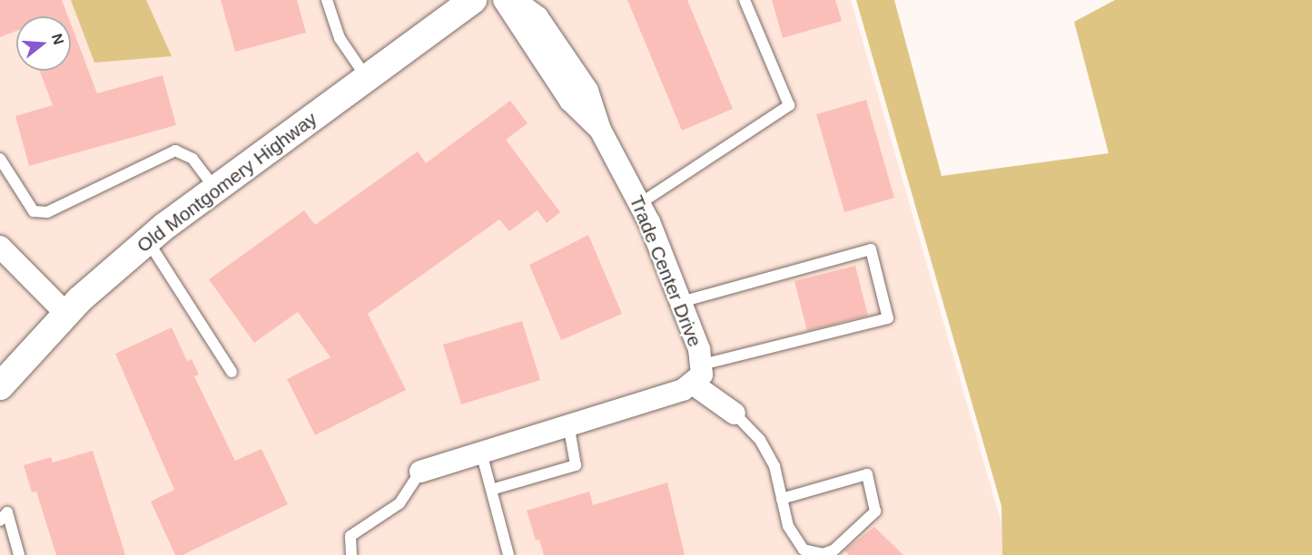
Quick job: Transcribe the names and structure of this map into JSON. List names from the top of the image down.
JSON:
{
  "streets": {
    "street": ["Old Montgomery Highway", "Trade Center Drive"]
  },
  "north": "right"
}
